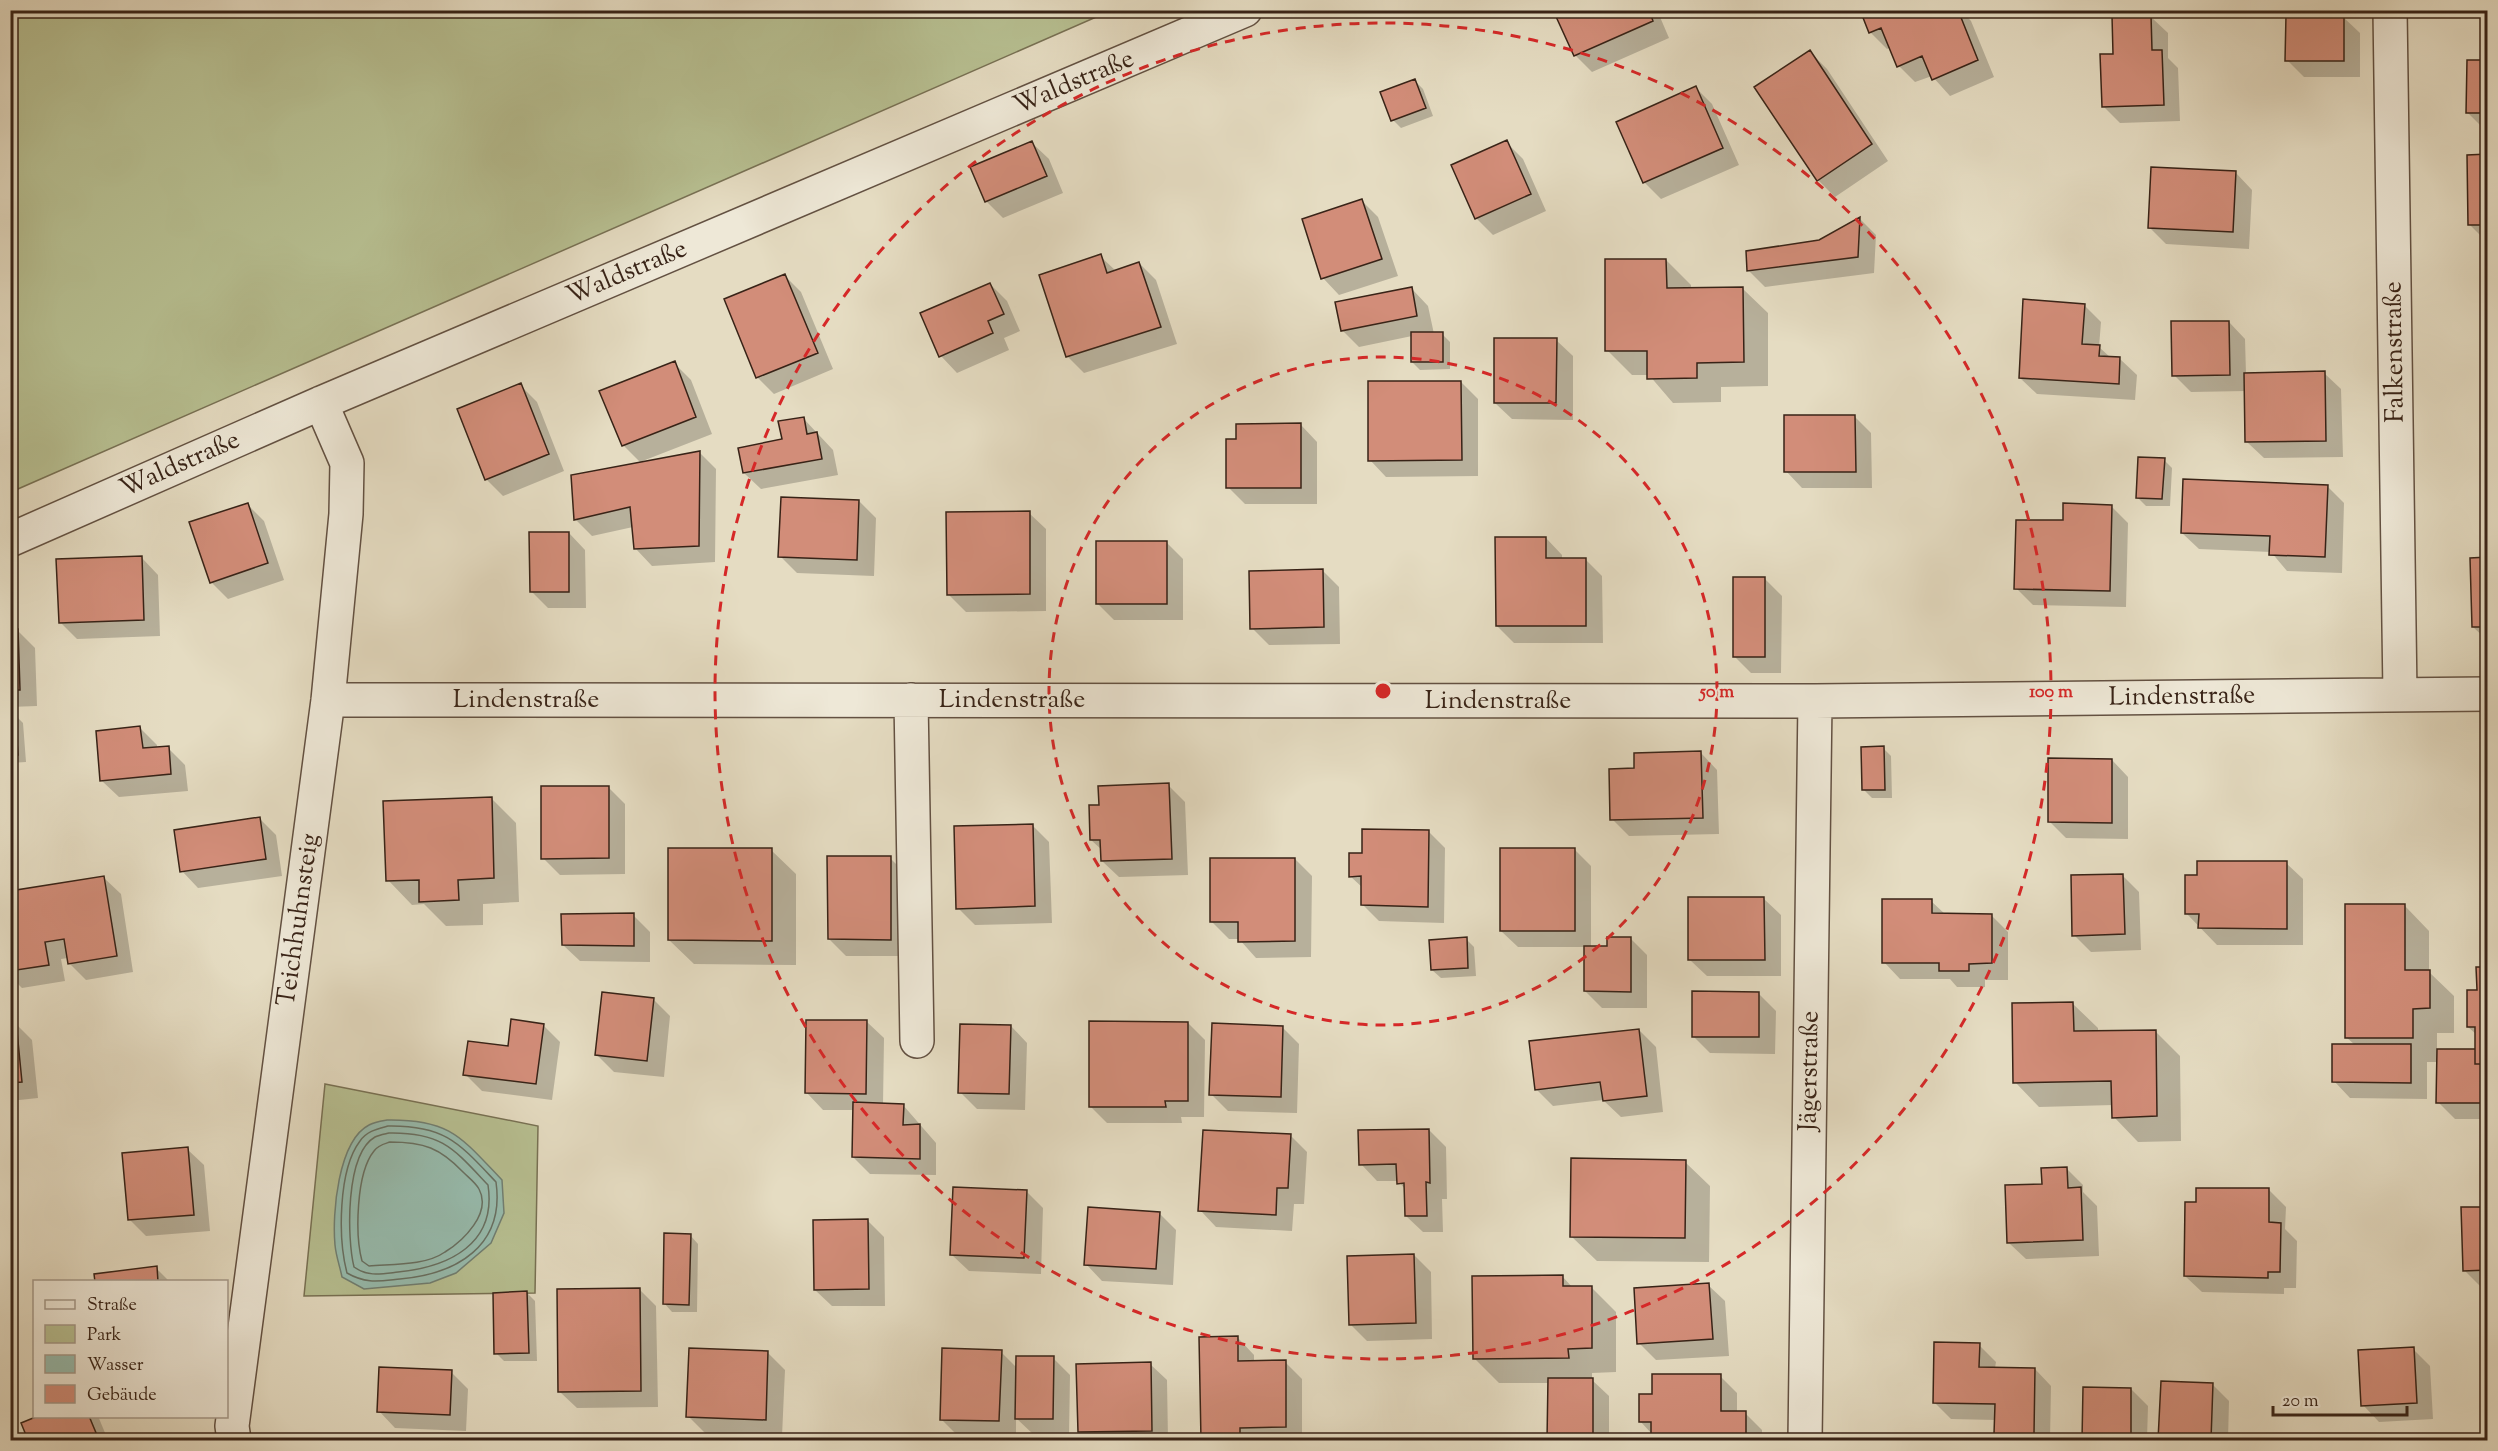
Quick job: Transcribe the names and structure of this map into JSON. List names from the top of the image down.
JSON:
{
  "streets": {
    "street": [
      "Waldstraße",
      "Falkenstraße",
      "Lindenstraße",
      "Teichhuhnsteig",
      "Jägerstraße"
    ]
  },
  "crossings": [
    ["Waldstraße", "Teichhuhnsteig"],
    ["Falkenstraße", "Lindenstraße"],
    ["Lindenstraße", "Teichhuhnsteig"],
    ["Lindenstraße", "Jägerstraße"]
  ],
  "legend": [
    "Straße",
    "Park",
    "Wasser",
    "Gebäude"
  ],
  "scale_bar": "20 m",
  "rings": ["50 m", "100 m"]
}
